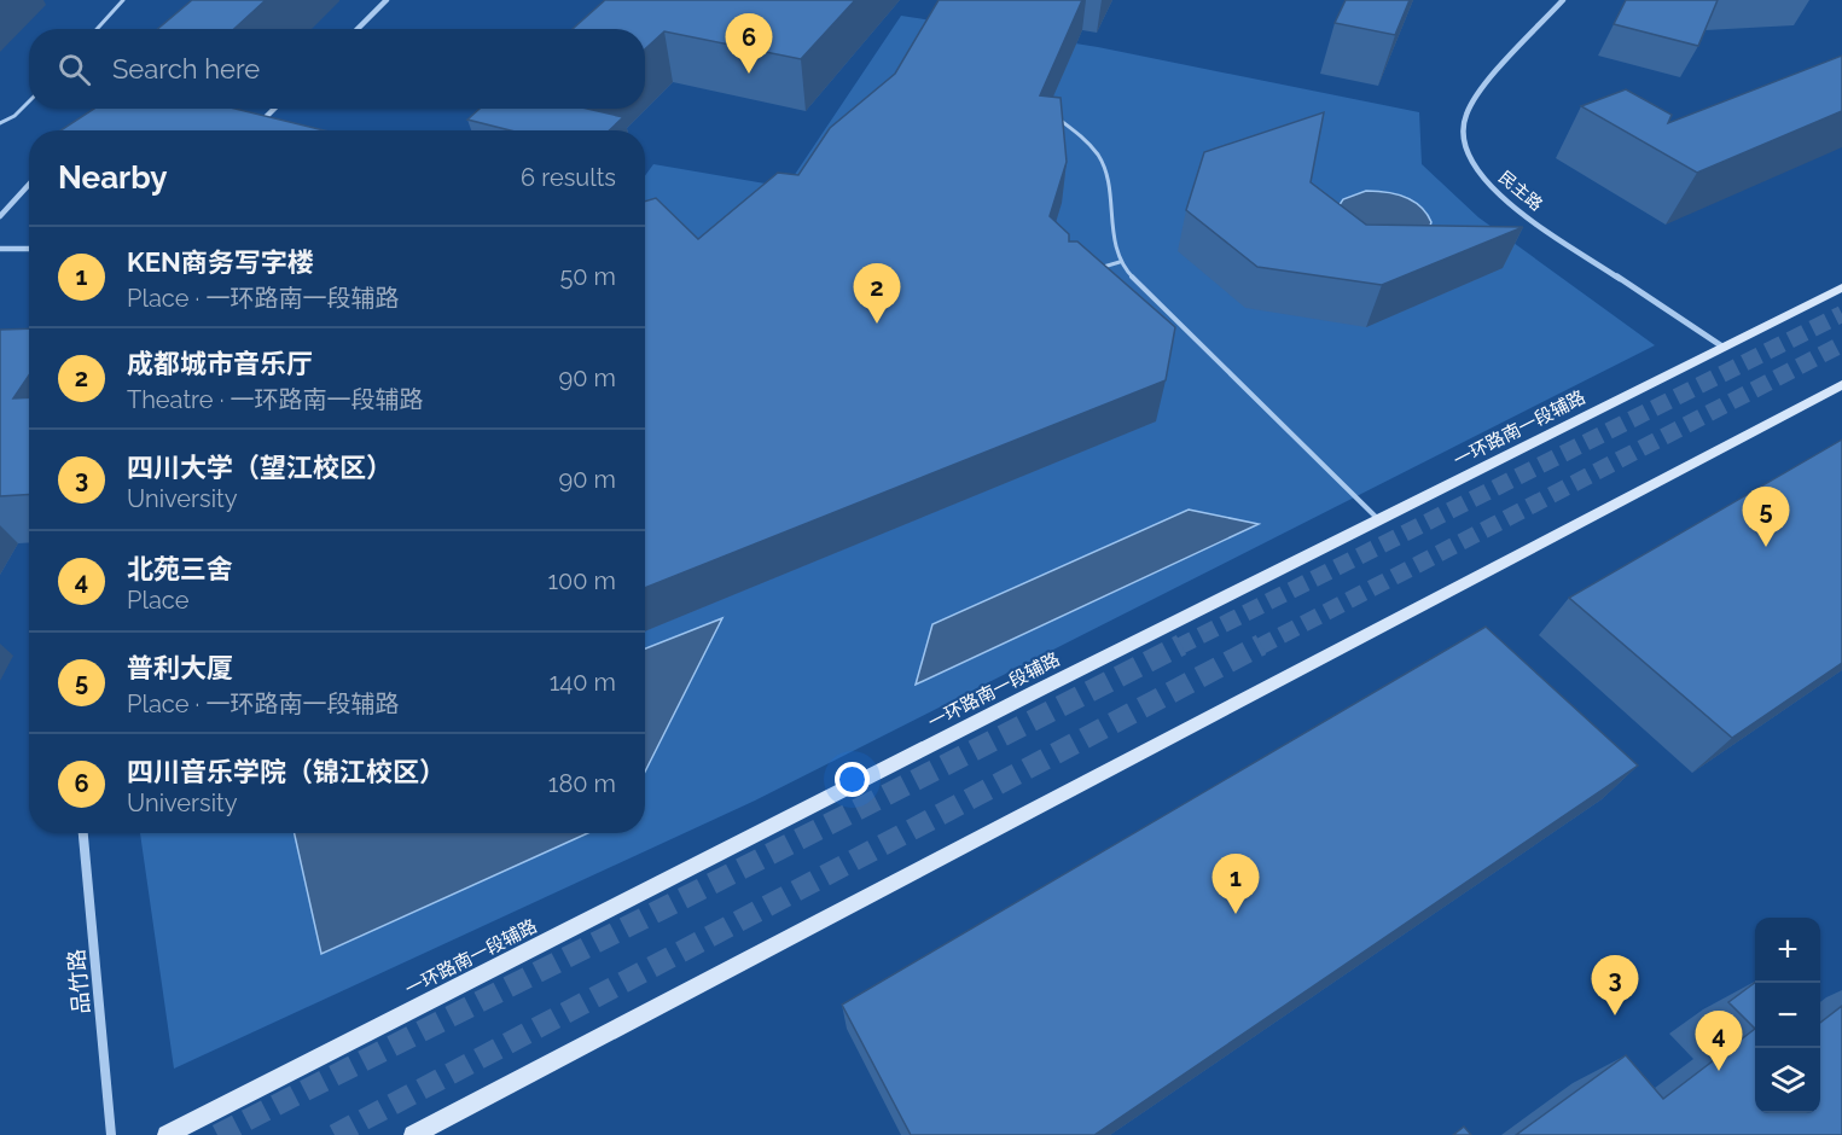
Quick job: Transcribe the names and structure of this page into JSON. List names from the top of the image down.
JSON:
{
  "streets": {
    "main road": ["一环路南一段辅路"],
    "street": ["民主路", "品竹路"]
  },
  "crossings": [
    ["民主路", "一环路南一段辅路"]
  ],
  "page": {
    "pins": [
      "6",
      "2",
      "5",
      "1",
      "3",
      "4"
    ],
    "search": "Search here",
    "heading": ["Nearby", "6 results"],
    "list": [
      {
        "mark": "1",
        "name": "KEN商务写字楼",
        "note": "Place · 一环路南一段辅路",
        "value": "50 m"
      },
      {
        "mark": "2",
        "name": "成都城市音乐厅",
        "note": "Theatre · 一环路南一段辅路",
        "value": "90 m"
      },
      {
        "mark": "3",
        "name": "四川大学（望江校区）",
        "note": "University",
        "value": "90 m"
      },
      {
        "mark": "4",
        "name": "北苑三舍",
        "note": "Place",
        "value": "100 m"
      },
      {
        "mark": "5",
        "name": "普利大厦",
        "note": "Place · 一环路南一段辅路",
        "value": "140 m"
      },
      {
        "mark": "6",
        "name": "四川音乐学院（锦江校区）",
        "note": "University",
        "value": "180 m"
      }
    ],
    "map_buttons": ["+", "−"]
  }
}
